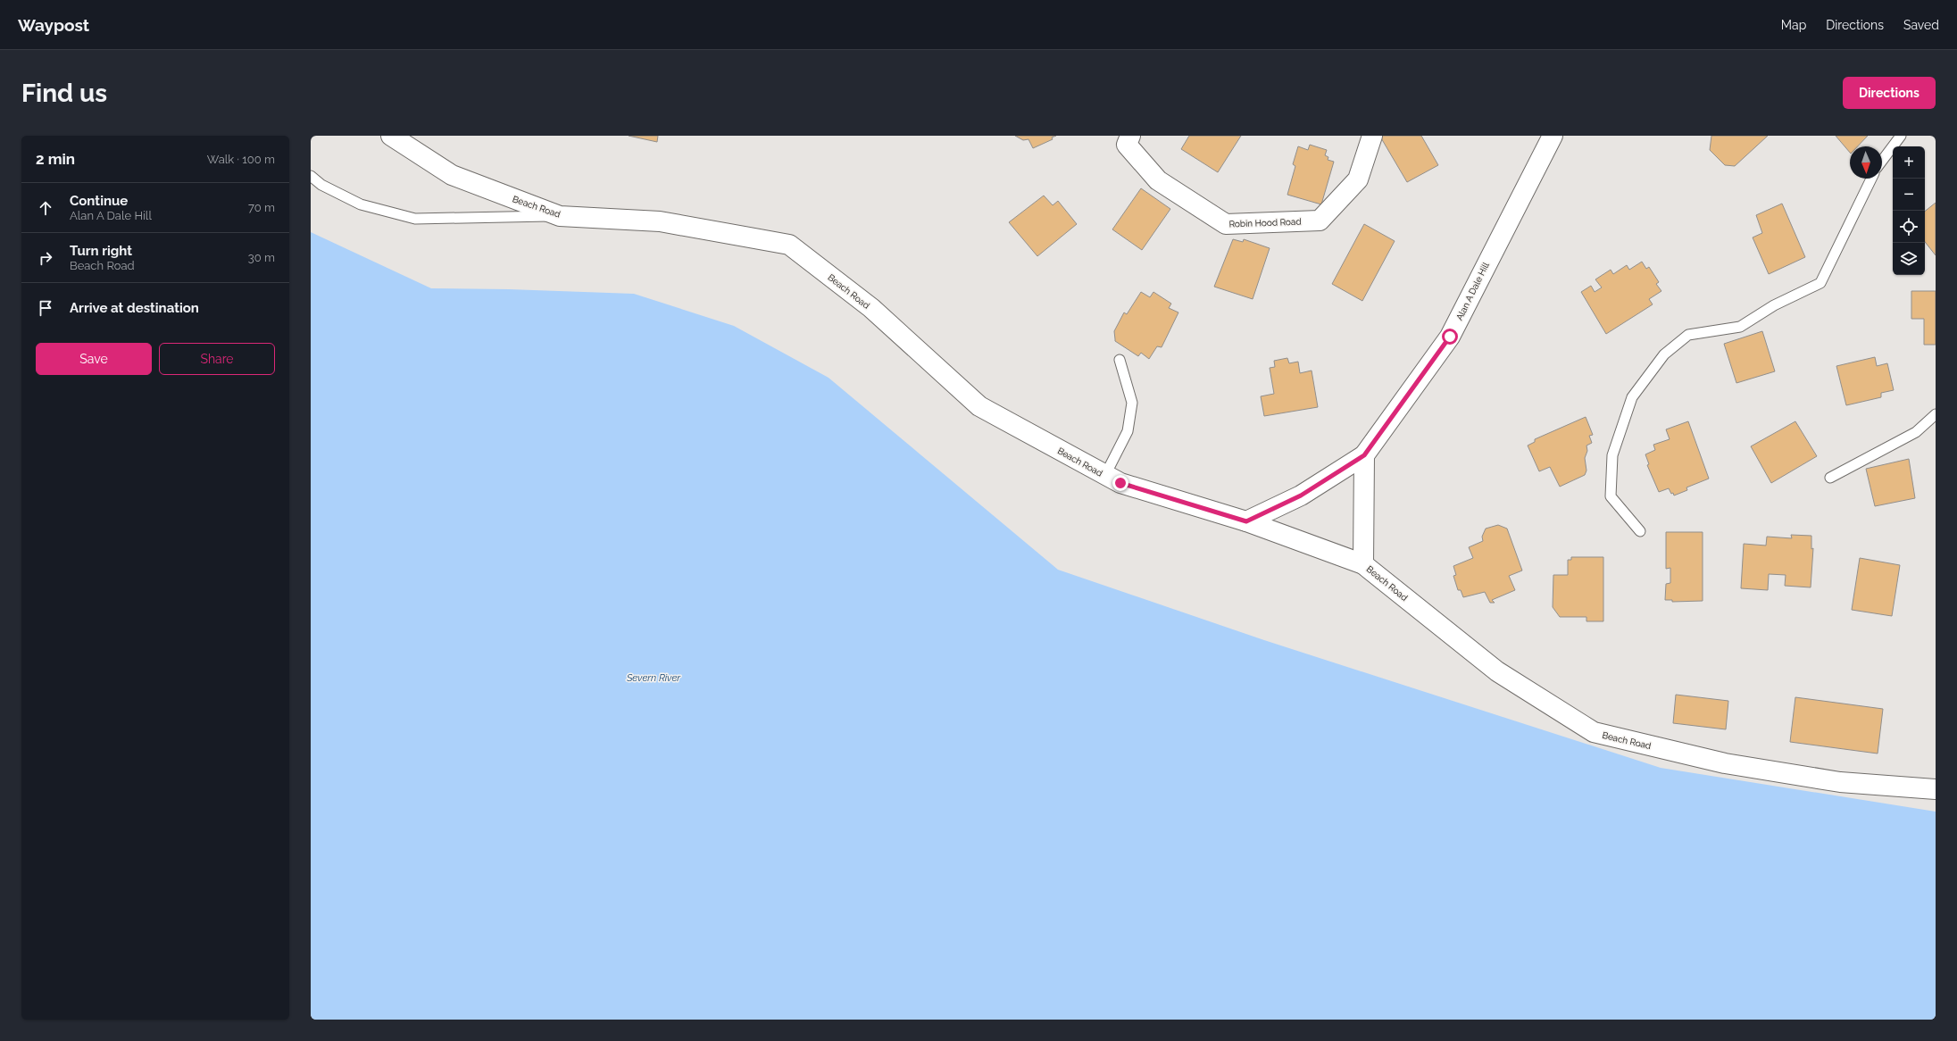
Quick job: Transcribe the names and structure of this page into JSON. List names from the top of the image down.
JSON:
{
  "streets": {
    "street": ["Beach Road", "Robin Hood Road", "Alan A Dale Hill"]
  },
  "crossings": [
    ["Beach Road", "Alan A Dale Hill"]
  ],
  "water": ["Severn River"],
  "north": "bottom",
  "page": {
    "header": "Waypost",
    "nav": ["Map", "Directions", "Saved"],
    "buttons": [
      "Directions",
      ["Save", "Share"]
    ],
    "title": "Find us",
    "heading": ["2 min", "Walk · 100 m"],
    "map_buttons": ["+", "−"],
    "list": [
      ["Continue", "Alan A Dale Hill", "70 m"],
      ["Turn right", "Beach Road", "30 m"],
      "Arrive at destination"
    ]
  }
}
